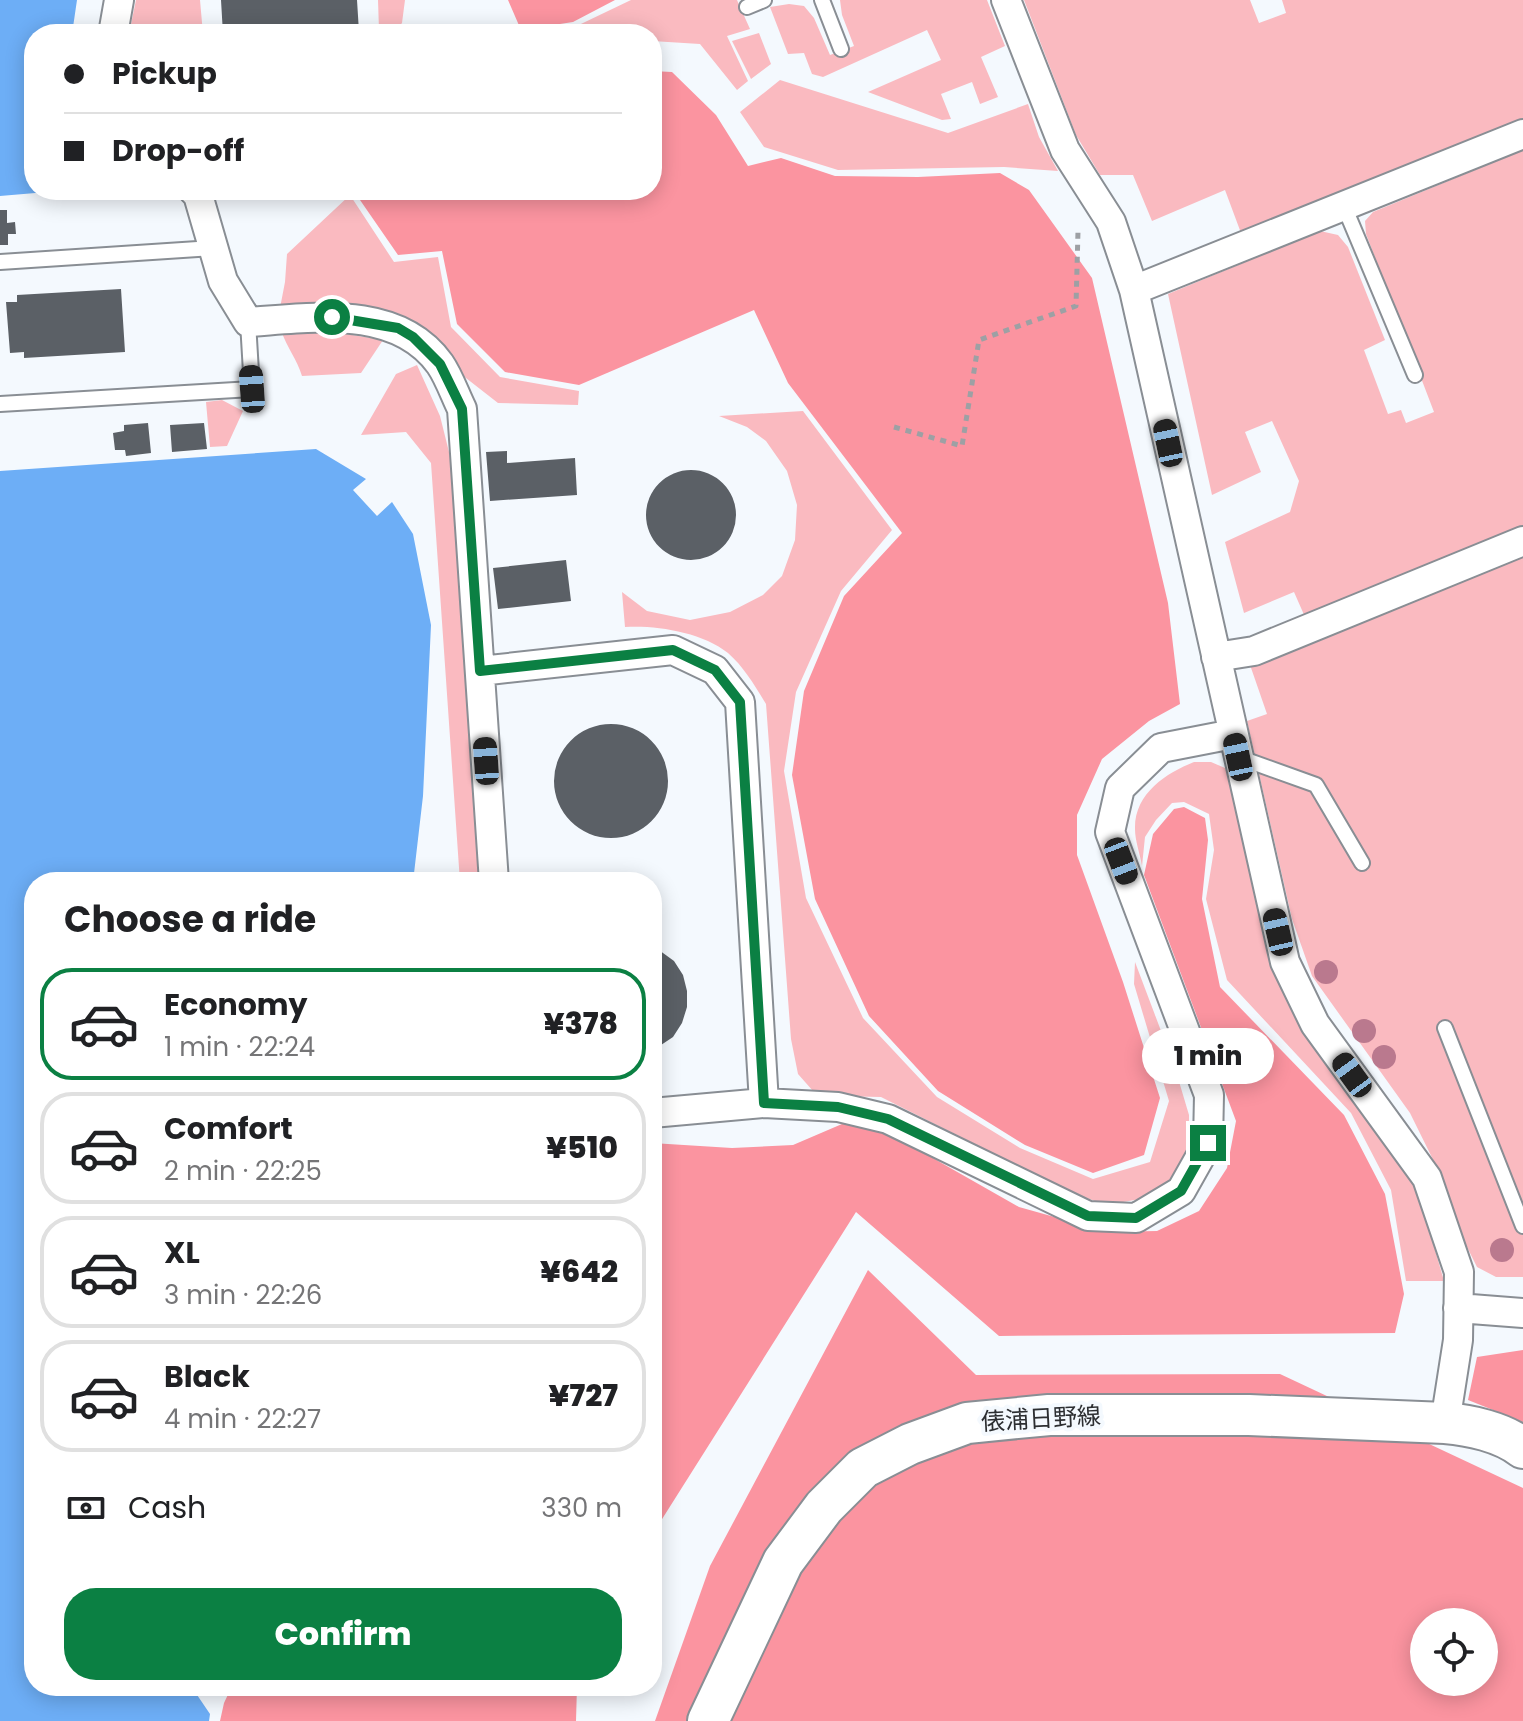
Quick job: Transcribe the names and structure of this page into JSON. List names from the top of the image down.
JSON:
{
  "streets": {
    "main road": ["俵浦日野線"]
  },
  "page": {
    "banner": ["Pickup", "Drop-off"],
    "heading": "Choose a ride",
    "list": [
      {
        "name": "Economy",
        "note": "1 min · 22:24",
        "value": "¥378"
      },
      {
        "name": "Comfort",
        "note": "2 min · 22:25",
        "value": "¥510"
      },
      {
        "name": "XL",
        "note": "3 min · 22:26",
        "value": "¥642"
      },
      {
        "name": "Black",
        "note": "4 min · 22:27",
        "value": "¥727"
      }
    ],
    "bubble": "1 min",
    "pay": ["Cash", "330 m"],
    "buttons": "Confirm"
  }
}
